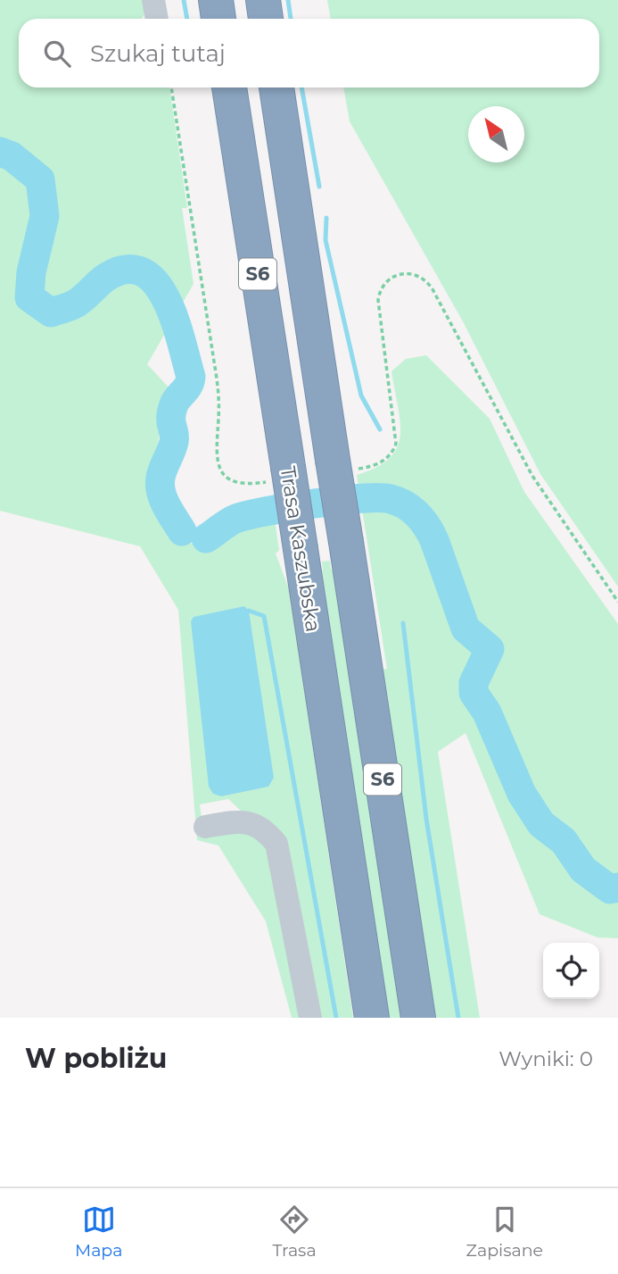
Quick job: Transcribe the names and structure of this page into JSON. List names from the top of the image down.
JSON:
{
  "streets": {
    "highway": ["S6", "Trasa Kaszubska"]
  },
  "north": "top left",
  "page": {
    "search": "Szukaj tutaj",
    "heading": ["W pobliżu", "Wyniki: 0"],
    "nav": ["Mapa", "Trasa", "Zapisane"]
  }
}
